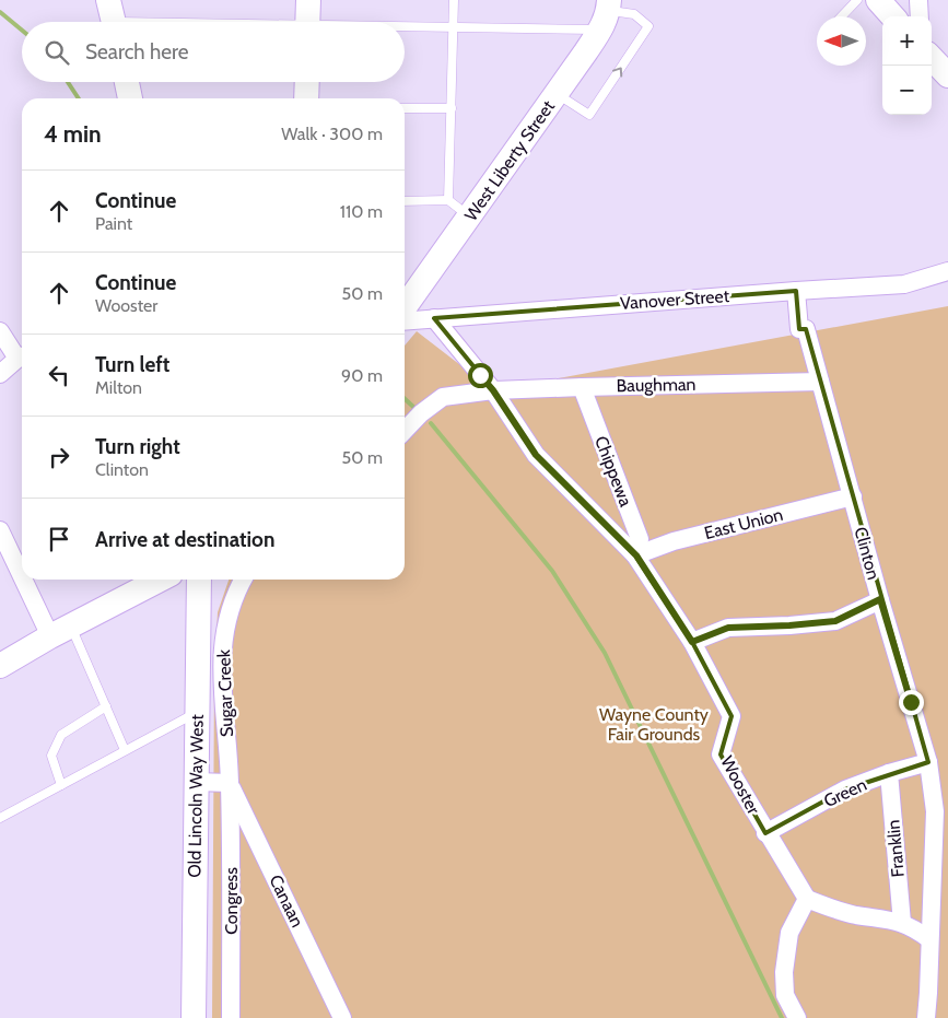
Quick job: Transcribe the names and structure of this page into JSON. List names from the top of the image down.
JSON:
{
  "streets": {
    "main road": ["West Liberty Street", "Old Lincoln Way West"],
    "street": [
      "Vanover Street",
      "Baughman",
      "Chippewa",
      "East Union",
      "Clinton",
      "Sugar Creek",
      "Wooster",
      "Green",
      "Franklin",
      "Congress",
      "Canaan"
    ]
  },
  "crossings": [
    ["Vanover Street", "Clinton"],
    ["Vanover Street", "Wooster"],
    ["Baughman", "Chippewa"],
    ["Baughman", "Clinton"],
    ["Baughman", "Wooster"],
    ["Chippewa", "East Union"],
    ["Chippewa", "Wooster"],
    ["East Union", "Clinton"],
    ["East Union", "Wooster"],
    ["Clinton", "Green"],
    ["Sugar Creek", "Congress"],
    ["Sugar Creek", "Canaan"],
    ["Wooster", "Green"],
    ["Green", "Franklin"],
    ["Congress", "Canaan"]
  ],
  "parks": ["Wayne County Fair Grounds"],
  "north": "left",
  "page": {
    "map_buttons": ["+", "−"],
    "search": "Search here",
    "heading": ["4 min", "Walk · 300 m"],
    "list": [
      ["Continue", "Paint", "110 m"],
      ["Continue", "Wooster", "50 m"],
      ["Turn left", "Milton", "90 m"],
      ["Turn right", "Clinton", "50 m"],
      "Arrive at destination"
    ]
  }
}
